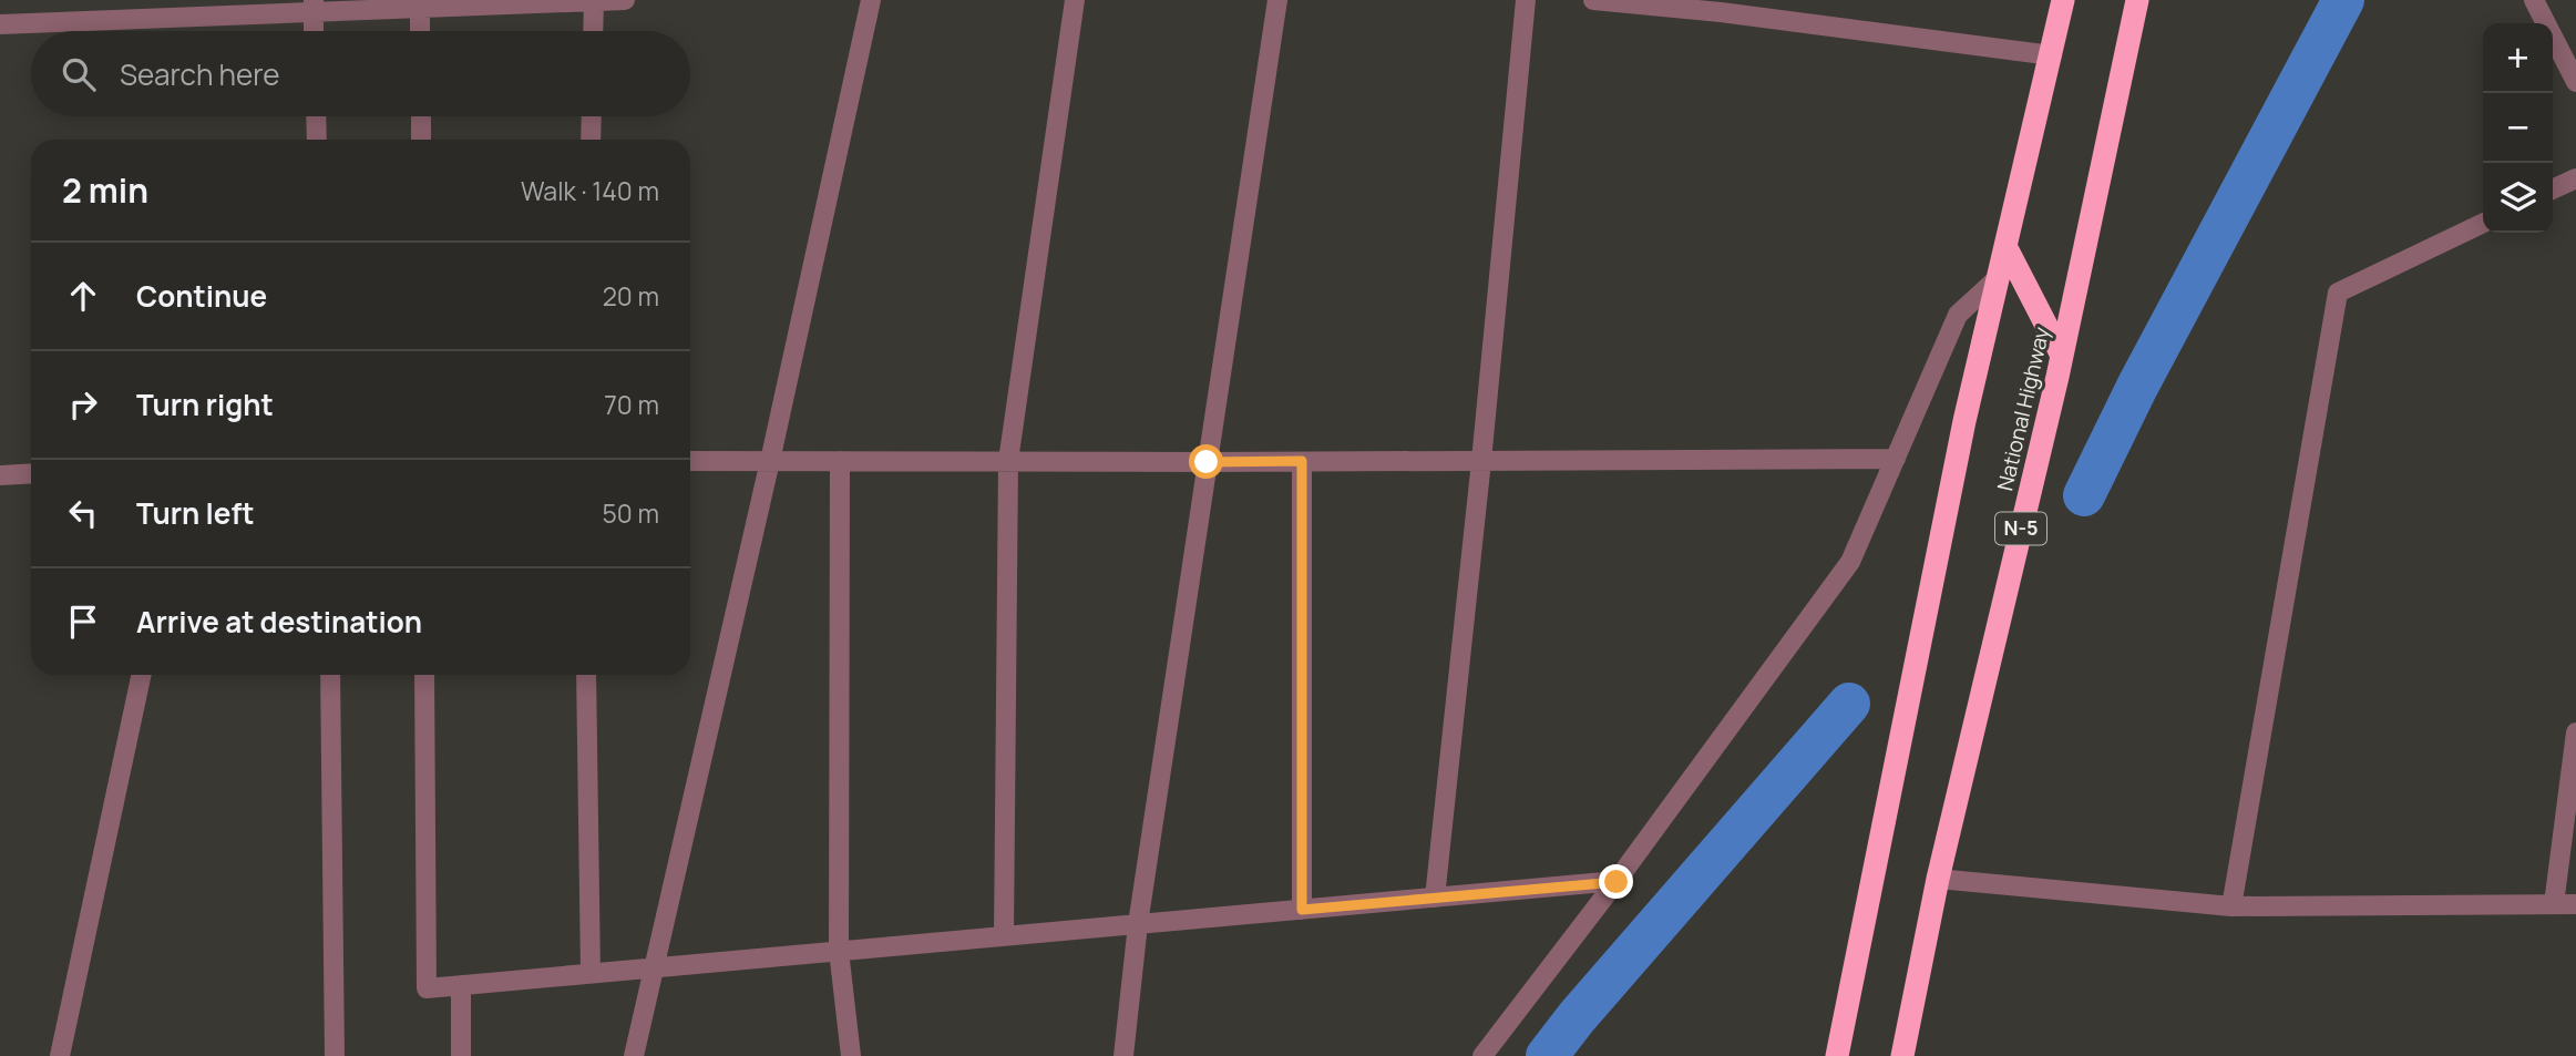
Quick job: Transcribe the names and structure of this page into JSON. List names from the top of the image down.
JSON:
{
  "streets": {
    "highway": ["National Highway", "N-5"]
  },
  "page": {
    "map_buttons": ["+", "−"],
    "search": "Search here",
    "heading": ["2 min", "Walk · 140 m"],
    "list": [
      ["Continue", "20 m"],
      ["Turn right", "70 m"],
      ["Turn left", "50 m"],
      "Arrive at destination"
    ]
  }
}
